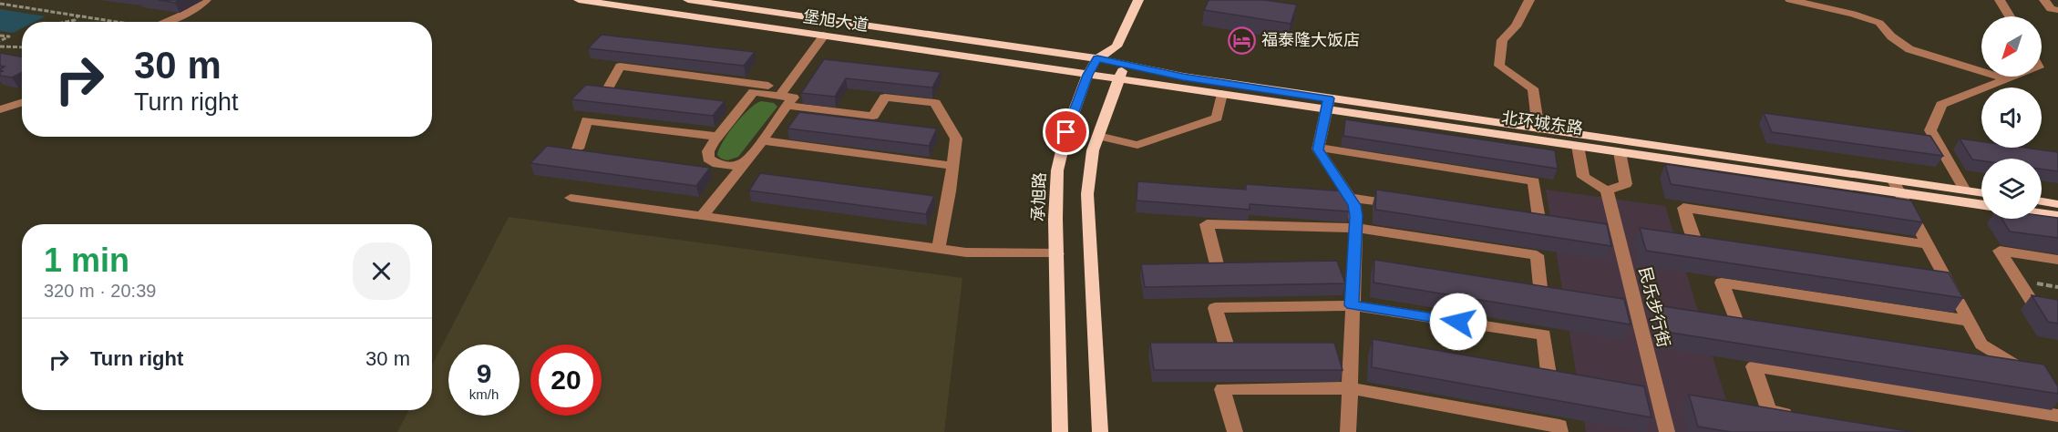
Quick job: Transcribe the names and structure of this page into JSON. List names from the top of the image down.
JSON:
{
  "streets": {
    "main road": ["堡旭大道", "北环城东路", "承旭路"],
    "street": ["民乐步行街"]
  },
  "crossings": [
    ["堡旭大道", "北环城东路"],
    ["堡旭大道", "承旭路"],
    ["北环城东路", "承旭路"]
  ],
  "places": {
    "hotel": ["福泰隆大饭店"]
  },
  "north": "bottom left",
  "page": {
    "turn": ["30 m", "Turn right"],
    "heading": ["1 min", "320 m · 20:39"],
    "list": [
      {
        "name": "Turn right",
        "value": "30 m"
      }
    ],
    "speed": "9 km/h",
    "limit": "20"
  }
}
